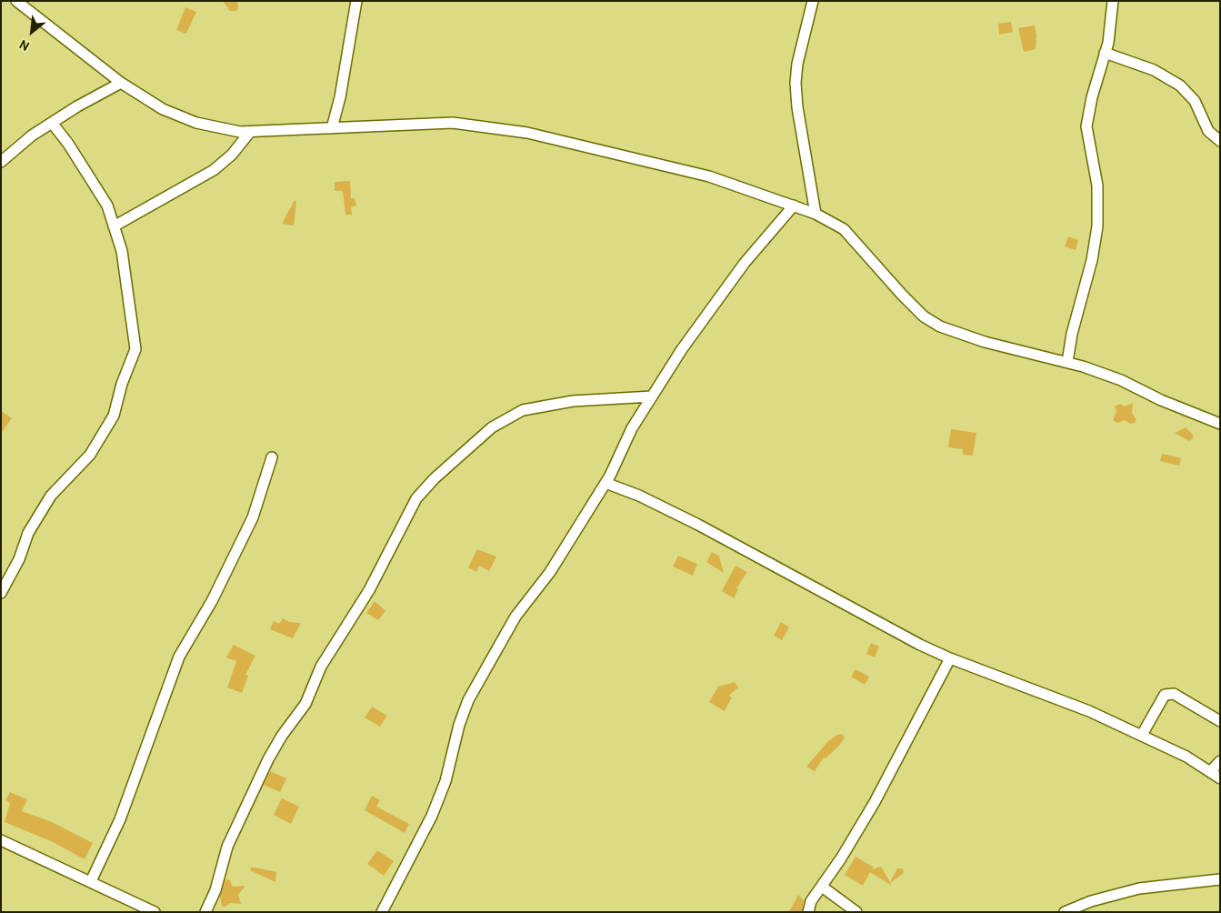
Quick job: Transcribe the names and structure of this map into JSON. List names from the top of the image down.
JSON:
{
  "north": "bottom left"
}
